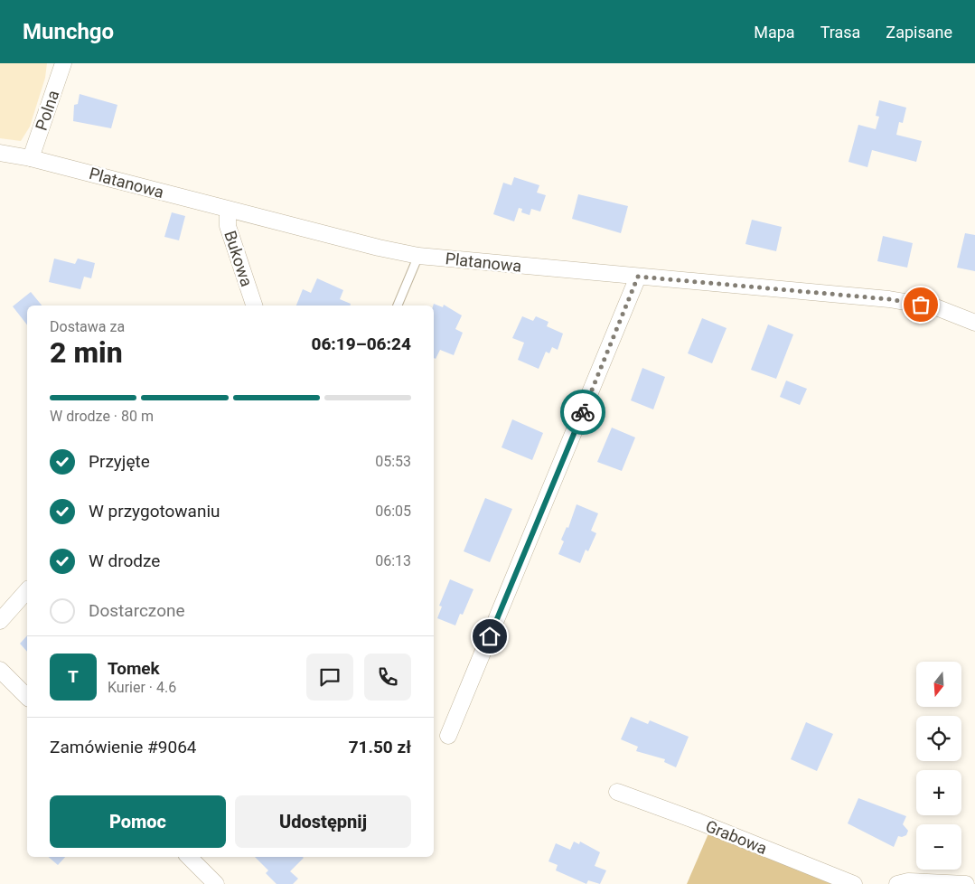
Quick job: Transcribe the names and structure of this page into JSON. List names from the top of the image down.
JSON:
{
  "streets": {
    "street": [
      "Polna",
      "Platanowa",
      "Bukowa",
      "Grabowa"
    ]
  },
  "crossings": [
    ["Polna", "Platanowa"],
    ["Platanowa", "Bukowa"]
  ],
  "north": "bottom",
  "page": {
    "header": "Munchgo",
    "nav": ["Mapa", "Trasa", "Zapisane"],
    "heading": ["2 min", "Dostawa za", "06:19–06:24"],
    "panel": [
      "Tomek",
      "Kurier · 4.6",
      "Zamówienie #9064",
      "71.50 zł"
    ],
    "bar": "W drodze · 80 m",
    "list": [
      ["Przyjęte", "05:53"],
      ["W przygotowaniu", "06:05"],
      ["W drodze", "06:13"],
      "Dostarczone"
    ],
    "round": "T",
    "map_buttons": ["+", "−"],
    "buttons": ["Pomoc", "Udostępnij"]
  }
}
